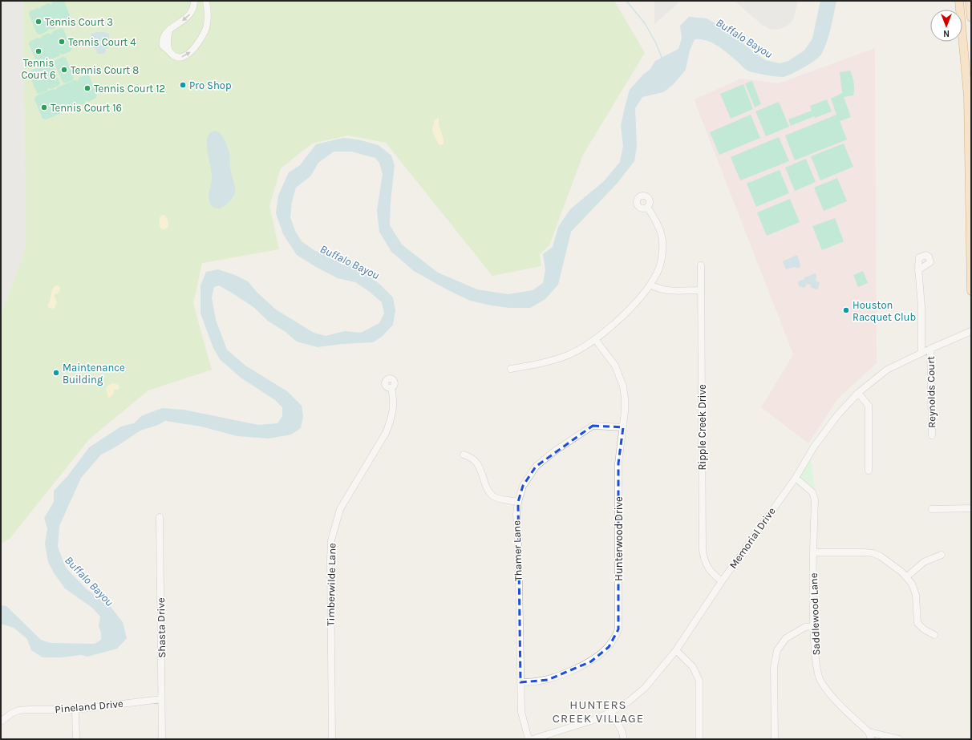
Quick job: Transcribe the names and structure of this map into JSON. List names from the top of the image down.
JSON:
{
  "streets": {
    "street": [
      "Reynolds Court",
      "Ripple Creek Drive",
      "Memorial Drive",
      "Hunterwood Drive",
      "Thamer Lane",
      "Timberwilde Lane",
      "Saddlewood Lane",
      "Shasta Drive",
      "Pineland Drive"
    ]
  },
  "crossings": [
    ["Reynolds Court", "Memorial Drive"],
    ["Ripple Creek Drive", "Memorial Drive"],
    ["Memorial Drive", "Saddlewood Lane"],
    ["Hunterwood Drive", "Thamer Lane"],
    ["Shasta Drive", "Pineland Drive"]
  ],
  "districts": ["HUNTERS CREEK VILLAGE"],
  "water": ["Buffalo Bayou"],
  "places": [
    "Tennis Court 3",
    "Tennis Court 4",
    "Tennis Court 6",
    "Tennis Court 8",
    "Pro Shop",
    "Tennis Court 12",
    "Tennis Court 16",
    "Houston Racquet Club",
    "Maintenance Building"
  ],
  "north": "bottom"
}
